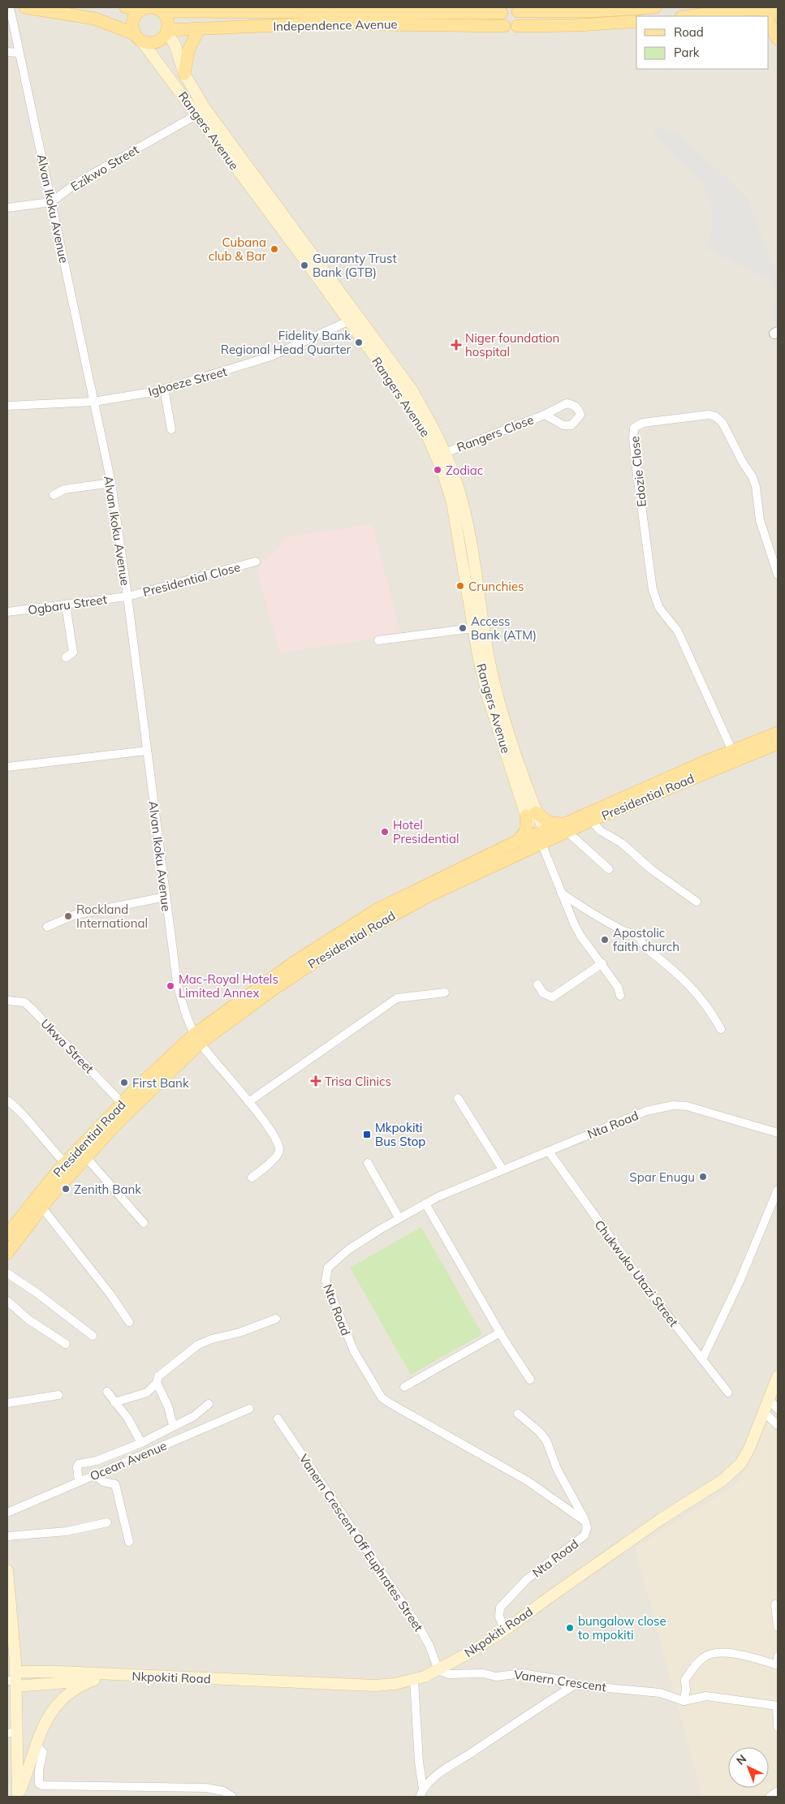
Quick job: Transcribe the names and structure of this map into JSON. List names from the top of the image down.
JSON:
{
  "streets": {
    "main road": [
      "Independence Avenue",
      "Rangers Avenue",
      "Presidential Road",
      "Nkpokiti Road"
    ],
    "street": [
      "Ezikwo Street",
      "Alvan Ikoku Avenue",
      "Igboeze Street",
      "Rangers Close",
      "Edozie Close",
      "Presidential Close",
      "Ogbaru Street",
      "Ukwa Street",
      "Nta Road",
      "Chukwuka Utazi Street",
      "Ocean Avenue",
      "Vanern Crescent Off Euphrates Street",
      "Vanern Crescent"
    ]
  },
  "crossings": [
    ["Independence Avenue", "Rangers Avenue"],
    ["Rangers Avenue", "Ezikwo Street"],
    ["Rangers Avenue", "Igboeze Street"],
    ["Rangers Avenue", "Rangers Close"],
    ["Ezikwo Street", "Alvan Ikoku Avenue"],
    ["Alvan Ikoku Avenue", "Igboeze Street"],
    ["Alvan Ikoku Avenue", "Presidential Close"],
    ["Alvan Ikoku Avenue", "Ogbaru Street"],
    ["Alvan Ikoku Avenue", "Presidential Road"],
    ["Edozie Close", "Presidential Road"],
    ["Presidential Close", "Ogbaru Street"],
    ["Presidential Road", "Ukwa Street"],
    ["Nta Road", "Chukwuka Utazi Street"],
    ["Nta Road", "Nkpokiti Road"],
    ["Vanern Crescent Off Euphrates Street", "Nkpokiti Road"],
    ["Vanern Crescent Off Euphrates Street", "Vanern Crescent"],
    ["Nkpokiti Road", "Vanern Crescent"]
  ],
  "places": {
    "other": [
      "Cubana club & Bar",
      "Guaranty Trust Bank (GTB)",
      "Fidelity Bank Regional Head Quarter",
      "Zodiac",
      "Crunchies",
      "Access Bank (ATM)",
      "Hotel Presidential",
      "Rockland International",
      "Apostolic faith church",
      "Mac-Royal Hotels Limited Annex",
      "First Bank",
      "Spar Enugu",
      "Zenith Bank",
      "bungalow close to mpokiti"
    ],
    "health": ["Niger foundation hospital", "Trisa Clinics"],
    "transit": ["Mkpokiti Bus Stop"]
  },
  "legend": ["Road", "Park"],
  "north": "top left"
}
